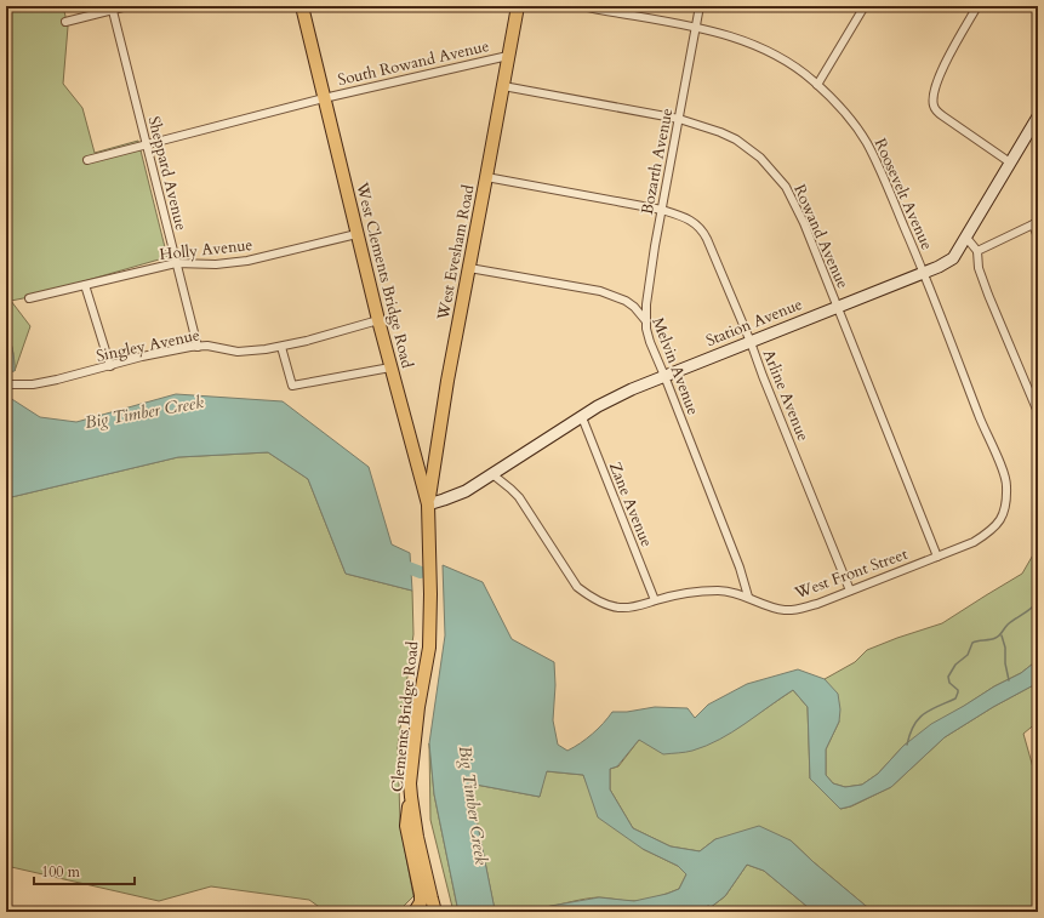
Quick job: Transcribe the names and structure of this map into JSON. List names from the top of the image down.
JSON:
{
  "streets": {
    "main road": ["West Evesham Road", "West Clements Bridge Road", "Clements Bridge Road"],
    "street": [
      "South Rowand Avenue",
      "Bozarth Avenue",
      "Sheppard Avenue",
      "Roosevelt Avenue",
      "Rowand Avenue",
      "Holly Avenue",
      "Station Avenue",
      "Singley Avenue",
      "Melvin Avenue",
      "Arline Avenue",
      "Zane Avenue",
      "West Front Street"
    ]
  },
  "crossings": [
    ["South Rowand Avenue", "Sheppard Avenue"],
    ["South Rowand Avenue", "West Evesham Road"],
    ["South Rowand Avenue", "West Clements Bridge Road"],
    ["Bozarth Avenue", "Roosevelt Avenue"],
    ["Bozarth Avenue", "Rowand Avenue"],
    ["Bozarth Avenue", "Melvin Avenue"],
    ["Bozarth Avenue", "Arline Avenue"],
    ["Sheppard Avenue", "Holly Avenue"],
    ["Sheppard Avenue", "Singley Avenue"],
    ["Roosevelt Avenue", "Station Avenue"],
    ["Roosevelt Avenue", "West Front Street"],
    ["Rowand Avenue", "West Evesham Road"],
    ["Rowand Avenue", "Station Avenue"],
    ["Rowand Avenue", "West Front Street"],
    ["Holly Avenue", "West Clements Bridge Road"],
    ["West Evesham Road", "West Clements Bridge Road"],
    ["West Evesham Road", "Station Avenue"],
    ["West Evesham Road", "Melvin Avenue"],
    ["West Evesham Road", "Arline Avenue"],
    ["West Clements Bridge Road", "Station Avenue"],
    ["West Clements Bridge Road", "Singley Avenue"],
    ["West Clements Bridge Road", "Clements Bridge Road"],
    ["Station Avenue", "Melvin Avenue"],
    ["Station Avenue", "Arline Avenue"],
    ["Station Avenue", "Zane Avenue"],
    ["Station Avenue", "West Front Street"],
    ["Melvin Avenue", "West Front Street"],
    ["Arline Avenue", "West Front Street"],
    ["Zane Avenue", "West Front Street"]
  ],
  "water": ["Big Timber Creek"],
  "scale_bar": "100 m"
}
